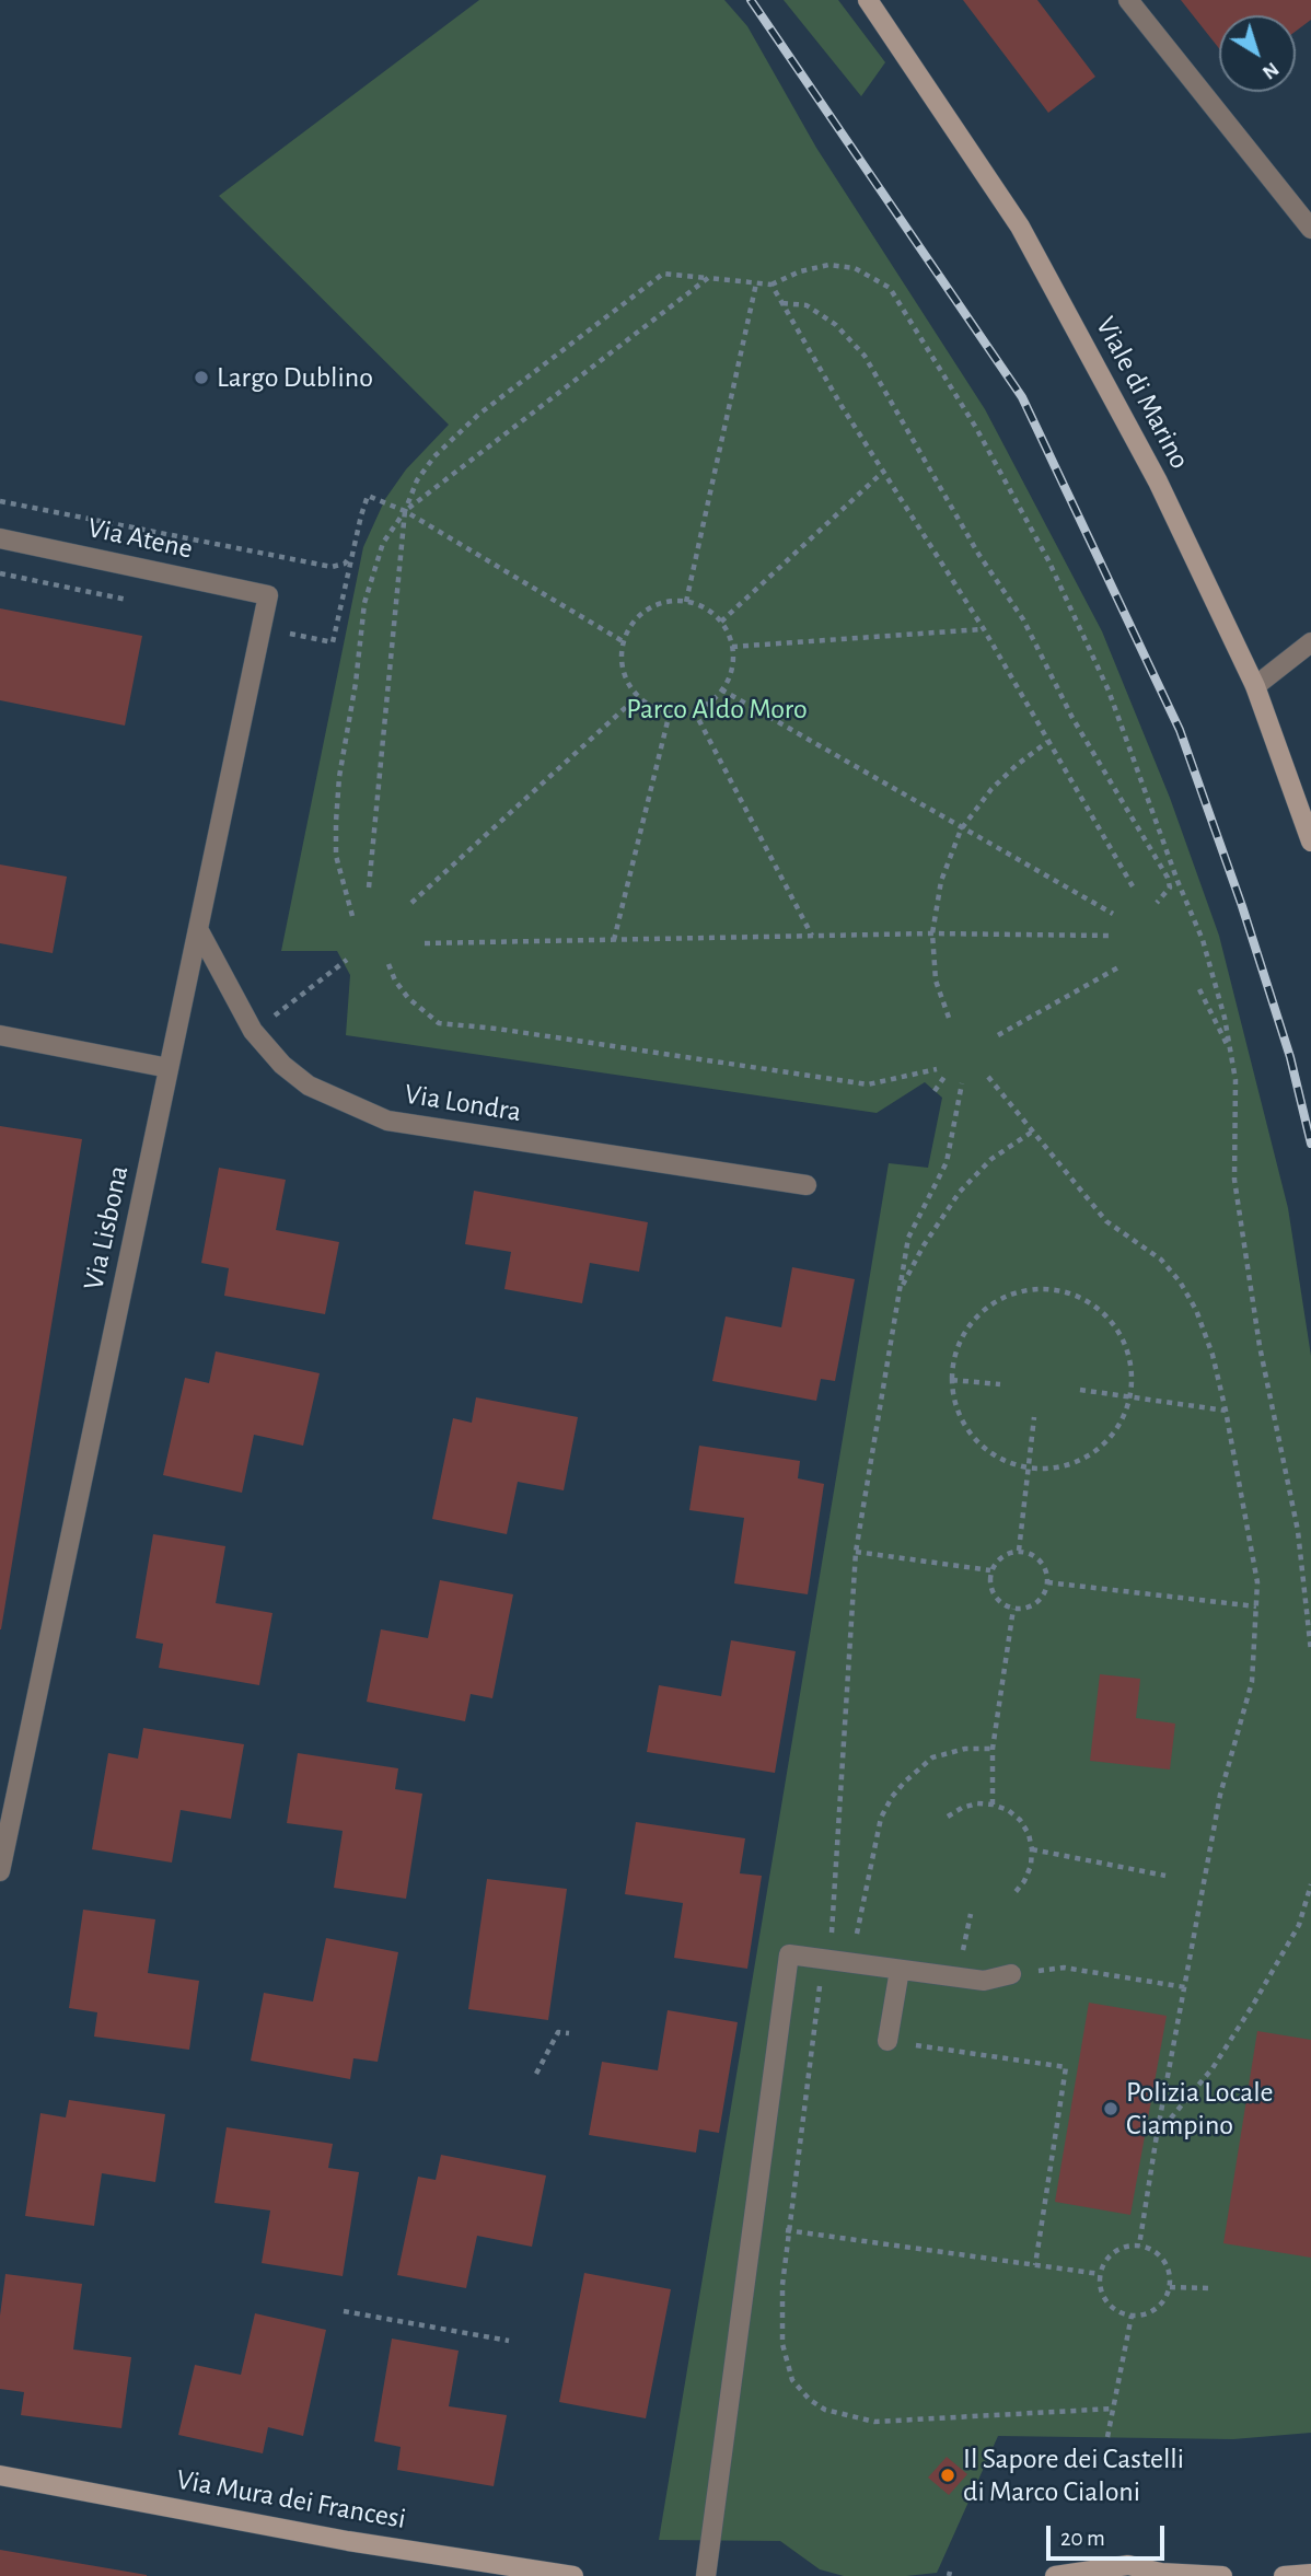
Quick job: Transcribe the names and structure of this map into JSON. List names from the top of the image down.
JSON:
{
  "streets": {
    "street": [
      "Viale di Marino",
      "Via Atene",
      "Via Londra",
      "Via Lisbona",
      "Via Mura dei Francesi"
    ]
  },
  "crossings": [
    ["Via Atene", "Via Lisbona"],
    ["Via Londra", "Via Lisbona"]
  ],
  "parks": ["Parco Aldo Moro"],
  "places": ["Largo Dublino", "Polizia Locale Ciampino", "Il Sapore dei Castelli di Marco Cialoni"],
  "scale_bar": "20 m",
  "north": "bottom right"
}
